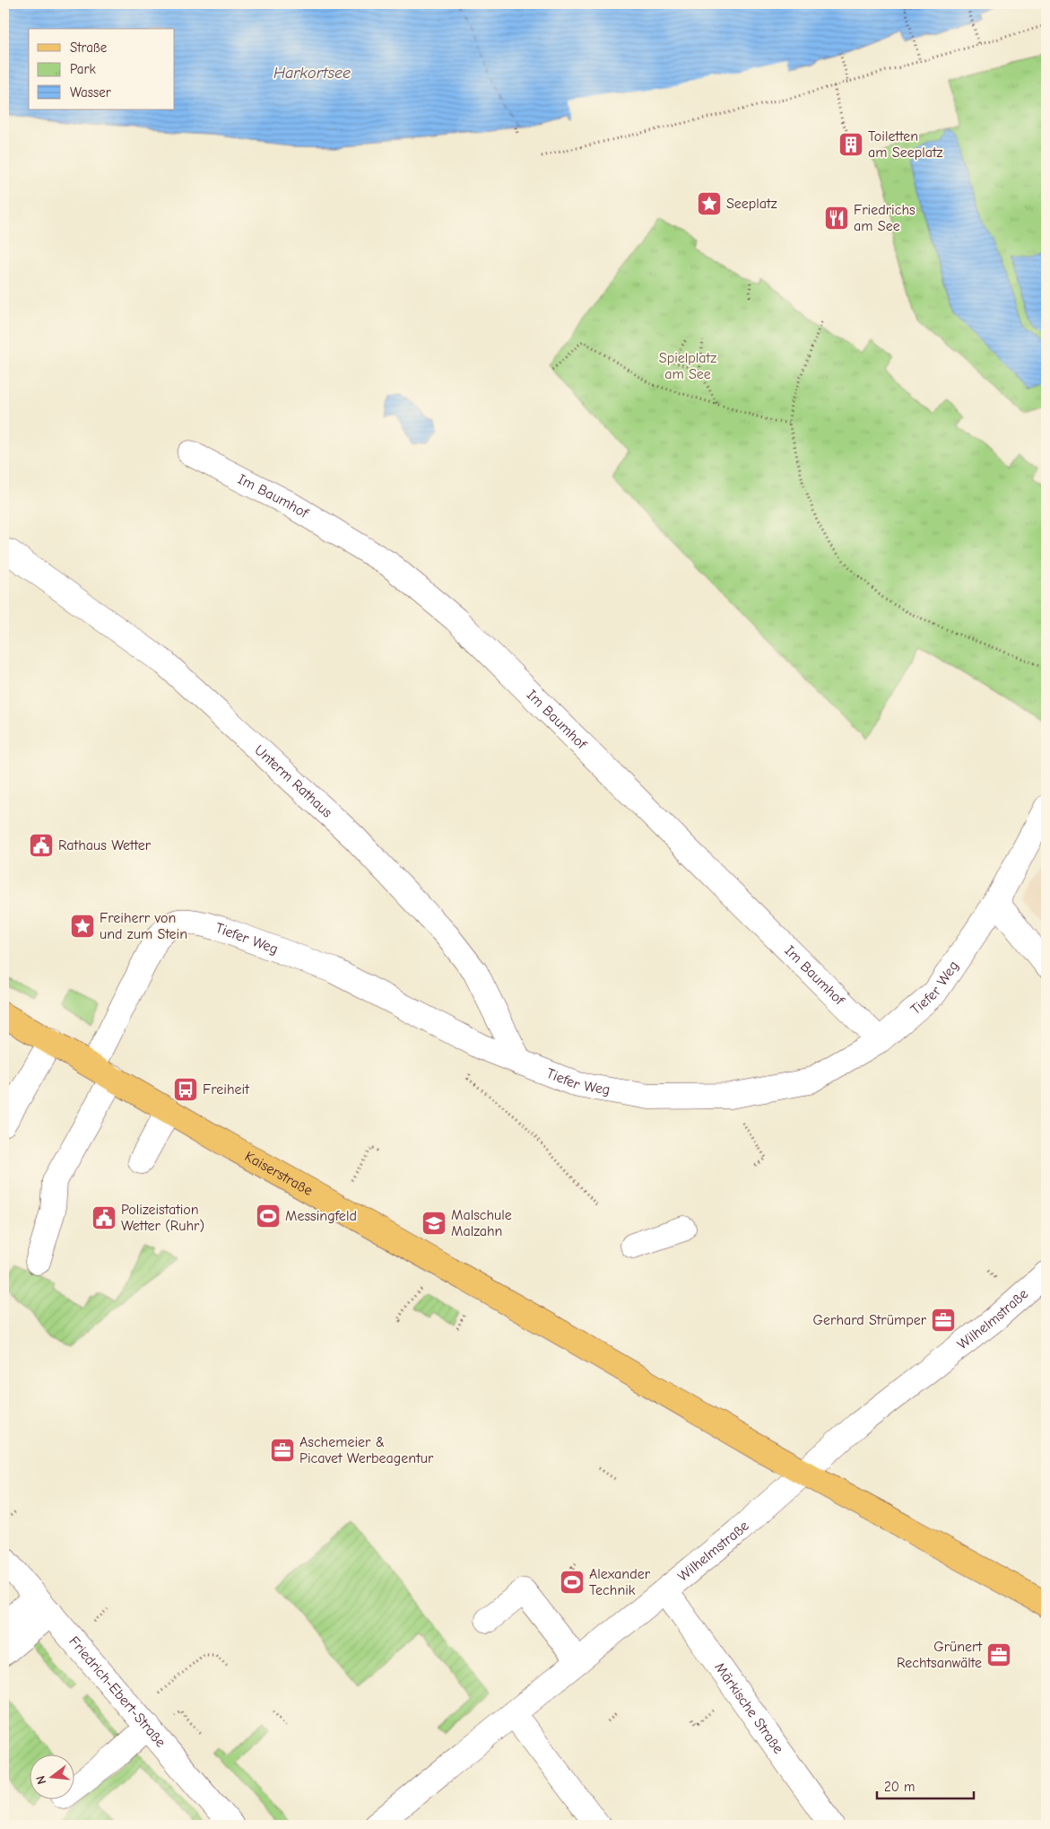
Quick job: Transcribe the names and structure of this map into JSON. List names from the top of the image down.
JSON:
{
  "streets": {
    "main road": ["Kaiserstraße"],
    "street": [
      "Im Baumhof",
      "Unterm Rathaus",
      "Tiefer Weg",
      "Wilhelmstraße",
      "Friedrich-Ebert-Straße",
      "Märkische Straße"
    ]
  },
  "crossings": [
    ["Im Baumhof", "Tiefer Weg"],
    ["Unterm Rathaus", "Tiefer Weg"],
    ["Tiefer Weg", "Kaiserstraße"],
    ["Kaiserstraße", "Wilhelmstraße"],
    ["Wilhelmstraße", "Märkische Straße"]
  ],
  "water": ["Harkortsee"],
  "parks": ["Spielplatz am See"],
  "places": {
    "building": ["Toiletten am Seeplatz"],
    "place": ["Seeplatz", "Freiherr von und zum Stein"],
    "restaurant": ["Friedrichs am See"],
    "public building": ["Rathaus Wetter", "Polizeistation Wetter (Ruhr)"],
    "bus stop": ["Freiheit"],
    "sports": ["Messingfeld", "Alexander Technik"],
    "school or university": ["Malschule Malzahn"],
    "office": ["Gerhard Strümper", "Aschemeier & Picavet Werbeagentur", "Grünert Rechtsanwälte"]
  },
  "legend": ["Straße", "Park", "Wasser"],
  "scale_bar": "20 m",
  "north": "left"
}
